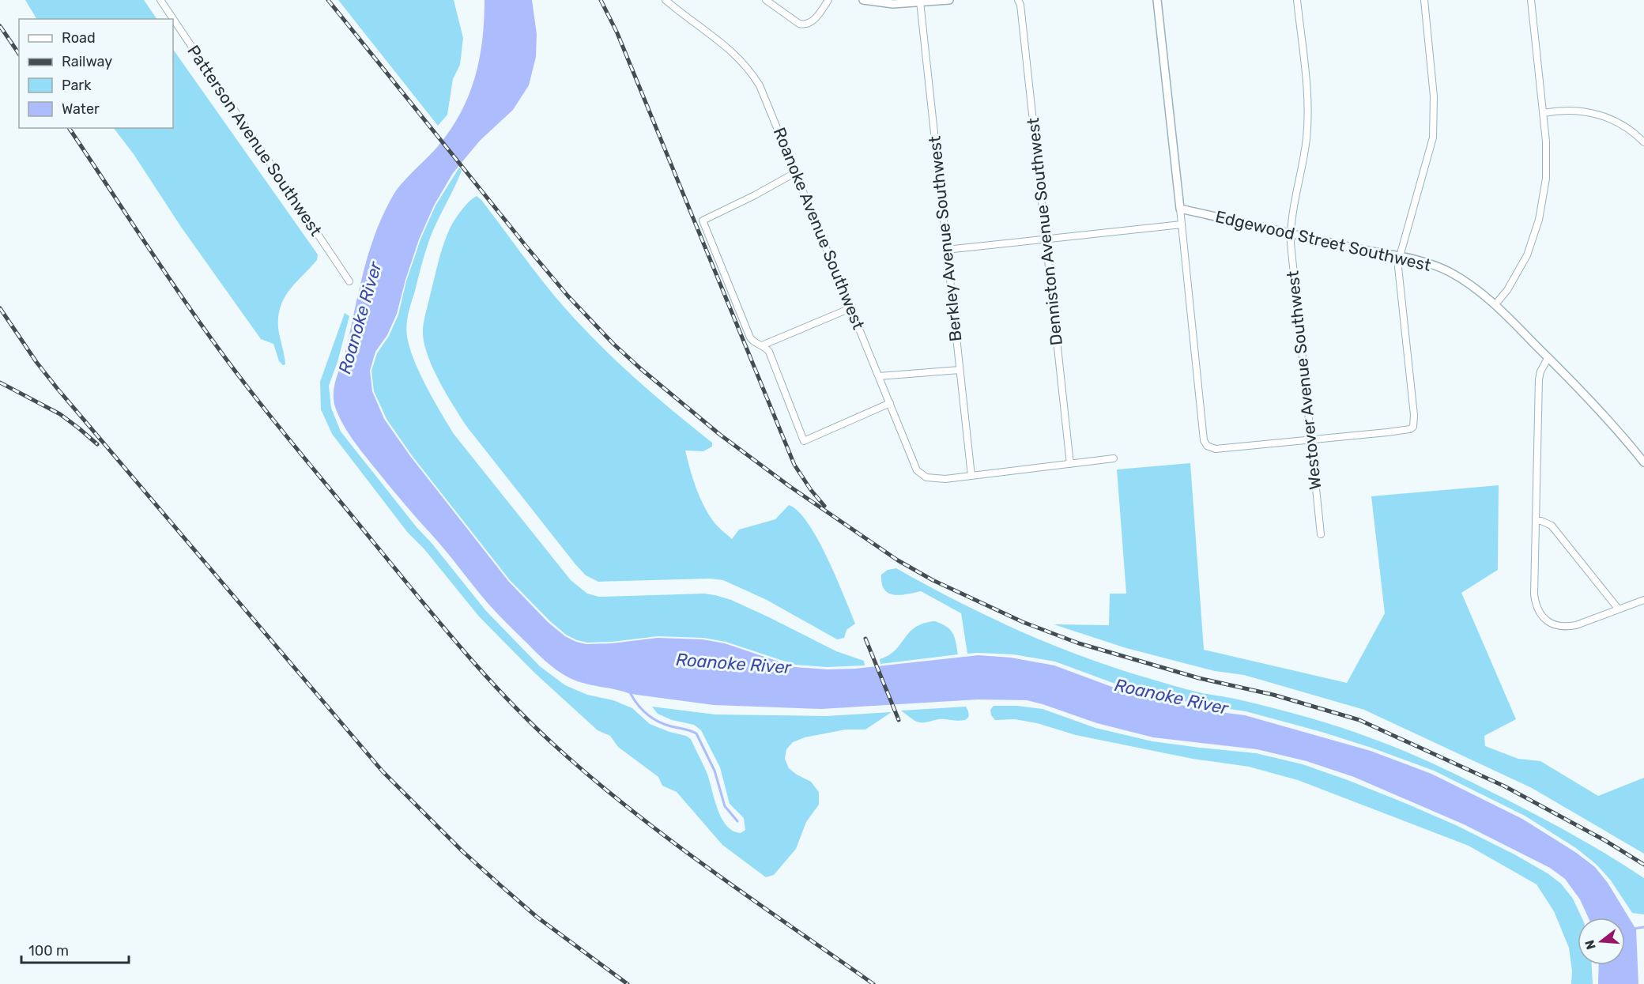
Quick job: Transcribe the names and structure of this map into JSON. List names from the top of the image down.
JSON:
{
  "streets": {
    "street": [
      "Patterson Avenue Southwest",
      "Roanoke Avenue Southwest",
      "Denniston Avenue Southwest",
      "Berkley Avenue Southwest",
      "Edgewood Street Southwest",
      "Westover Avenue Southwest"
    ]
  },
  "crossings": [
    ["Roanoke Avenue Southwest", "Denniston Avenue Southwest"],
    ["Roanoke Avenue Southwest", "Berkley Avenue Southwest"],
    ["Edgewood Street Southwest", "Westover Avenue Southwest"]
  ],
  "water": ["Roanoke River"],
  "legend": [
    "Road",
    "Railway",
    "Park",
    "Water"
  ],
  "scale_bar": "100 m",
  "north": "left"
}
